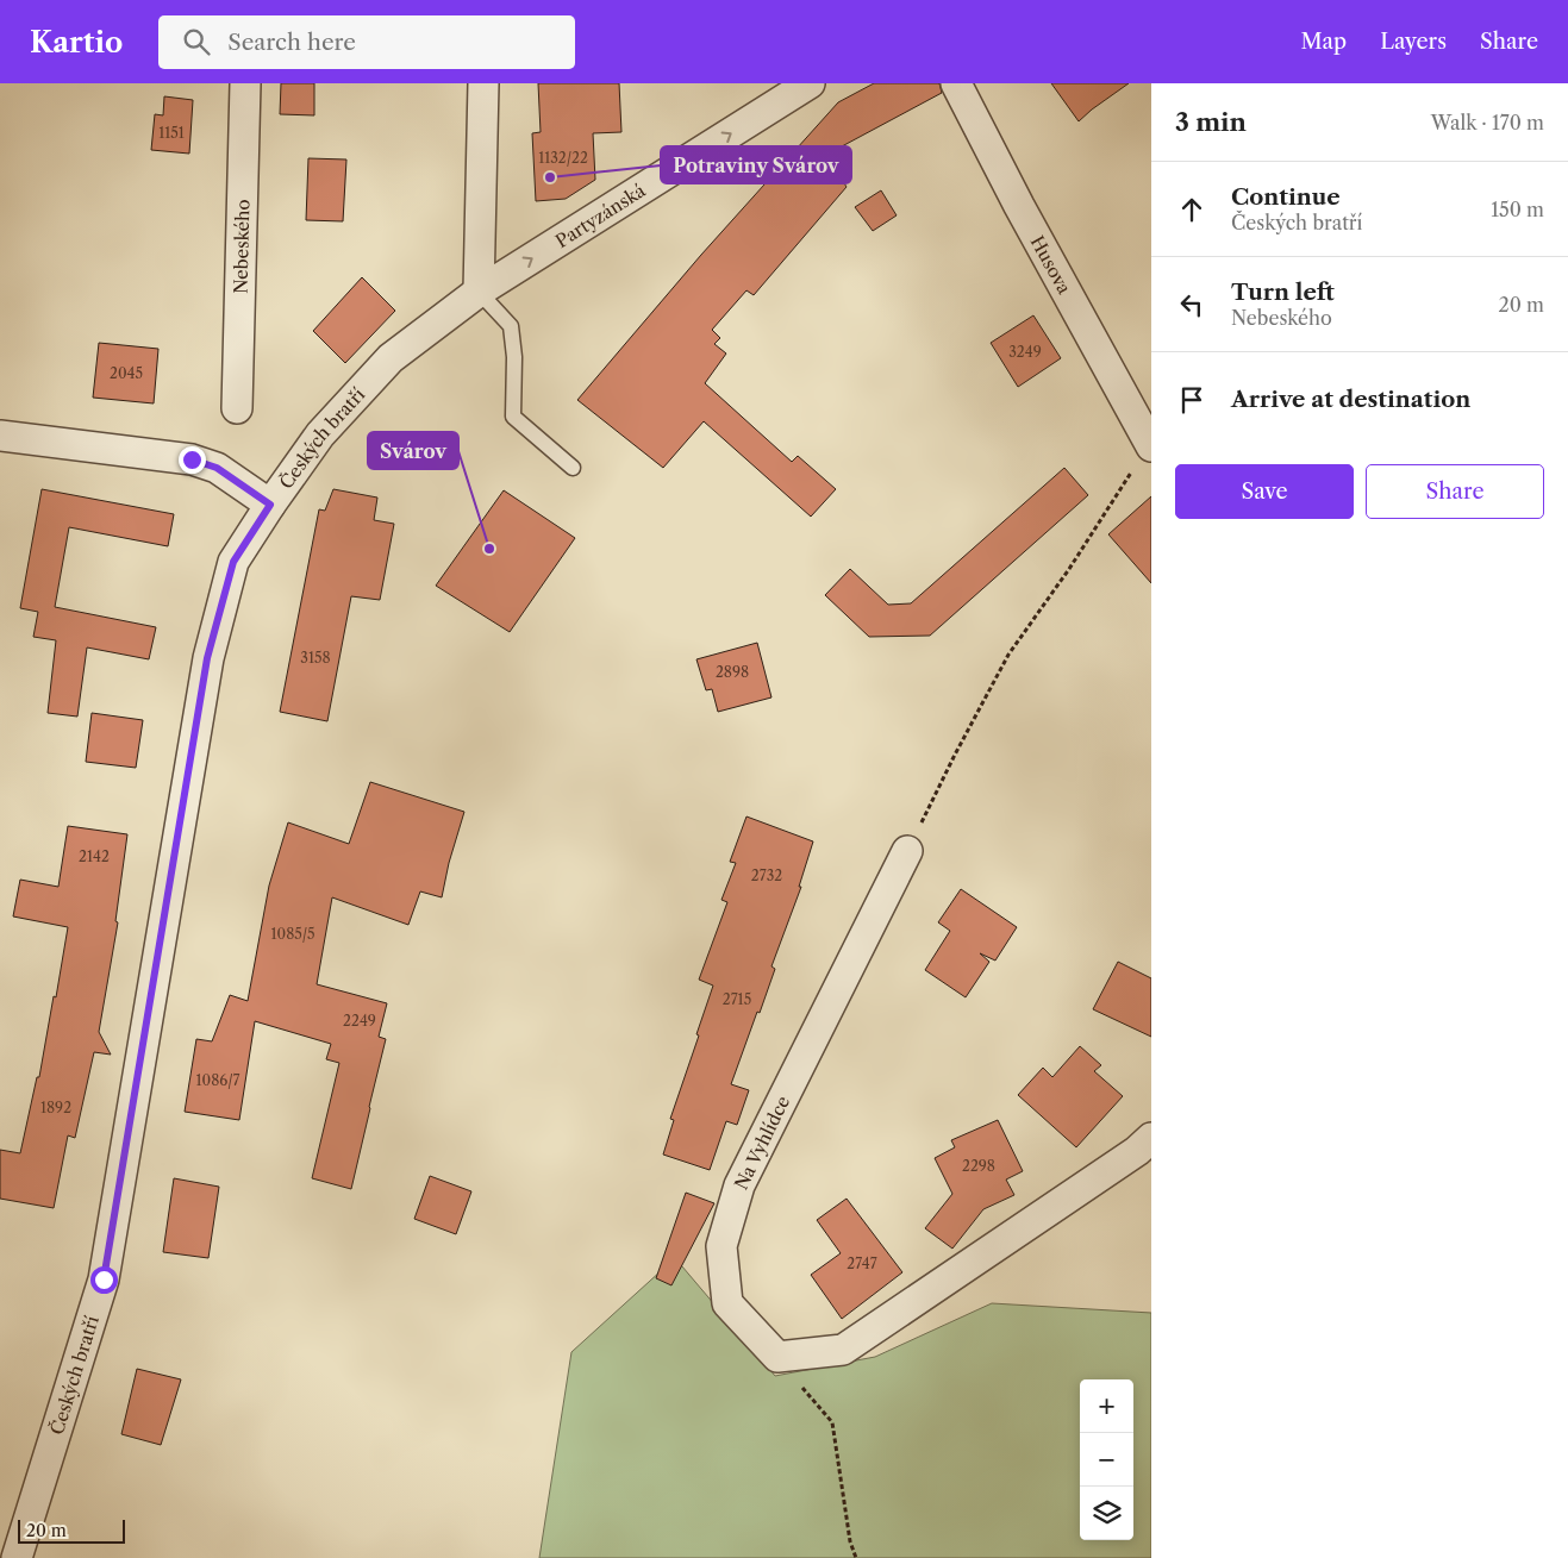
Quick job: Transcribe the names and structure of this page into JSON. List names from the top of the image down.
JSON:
{
  "streets": {
    "street": [
      "Partyzánská",
      "Nebeského",
      "Husova",
      "Českých bratří",
      "Na Vyhlídce"
    ]
  },
  "crossings": [
    ["Partyzánská", "Českých bratří"]
  ],
  "one_way": ["Partyzánská"],
  "places": ["Potraviny Svárov", "Svárov"],
  "house_numbers": [
    "1151",
    "1132/22",
    "3249",
    "2045",
    "3158",
    "2898",
    "2142",
    "2732",
    "1085/5",
    "2715",
    "2249",
    "1086/7",
    "1892",
    "2298",
    "2747"
  ],
  "scale_bar": "20 m",
  "page": {
    "header": "Kartio",
    "search": "Search here",
    "nav": ["Map", "Layers", "Share"],
    "heading": ["3 min", "Walk · 170 m"],
    "list": [
      ["Continue", "Českých bratří", "150 m"],
      ["Turn left", "Nebeského", "20 m"],
      "Arrive at destination"
    ],
    "buttons": ["Save", "Share"],
    "map_buttons": ["+", "−"],
    "scale": "20 m"
  }
}
